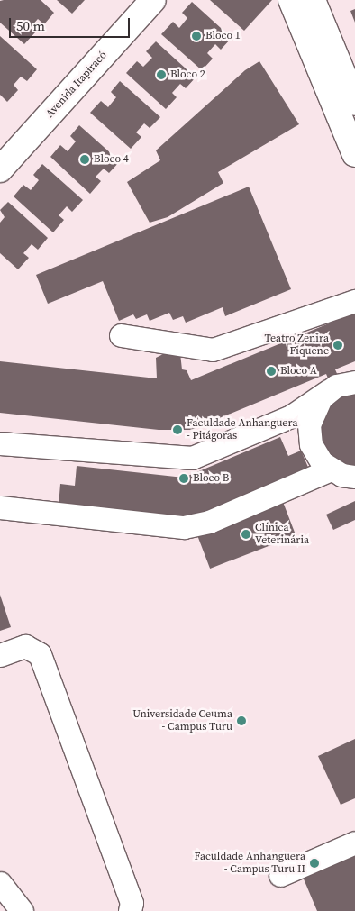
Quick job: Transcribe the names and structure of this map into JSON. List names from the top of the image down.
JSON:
{
  "streets": {
    "main road": ["Avenida Itapiracó"]
  },
  "places": [
    "Bloco 1",
    "Bloco 2",
    "Bloco 4",
    "Teatro Zenira Fiquene",
    "Bloco A",
    "Faculdade Anhanguera - Pitágoras",
    "Bloco B",
    "Clínica Veterinária",
    "Universidade Ceuma - Campus Turu",
    "Faculdade Anhanguera - Campus Turu II"
  ],
  "scale_bar": "50 m"
}
